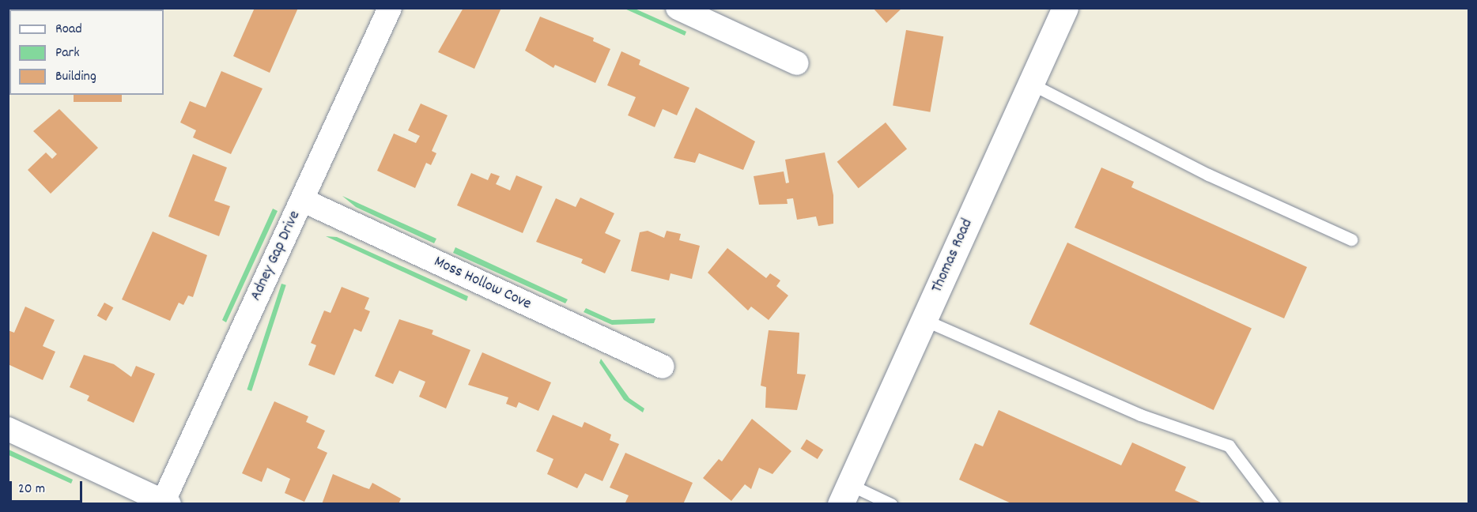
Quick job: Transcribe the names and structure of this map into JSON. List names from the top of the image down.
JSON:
{
  "streets": {
    "street": ["Adney Gap Drive", "Thomas Road", "Moss Hollow Cove"]
  },
  "crossings": [
    ["Adney Gap Drive", "Moss Hollow Cove"]
  ],
  "legend": ["Road", "Park", "Building"],
  "scale_bar": "20 m"
}
